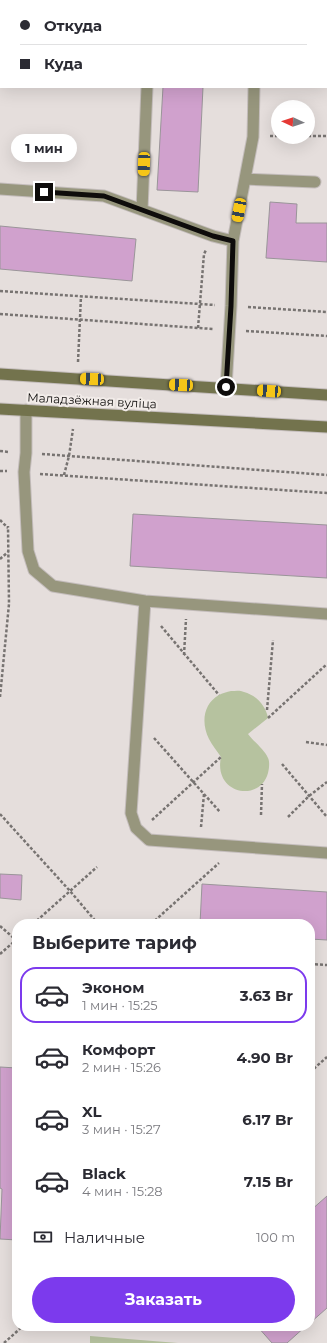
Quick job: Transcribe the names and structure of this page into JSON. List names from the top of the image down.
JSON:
{
  "streets": {
    "main road": ["Маладзёжная вуліца"]
  },
  "north": "left",
  "page": {
    "banner": ["Откуда", "Куда"],
    "bubble": "1 мин",
    "heading": "Выберите тариф",
    "list": [
      {
        "name": "Эконом",
        "note": "1 мин · 15:25",
        "value": "3.63 Br"
      },
      {
        "name": "Комфорт",
        "note": "2 мин · 15:26",
        "value": "4.90 Br"
      },
      {
        "name": "XL",
        "note": "3 мин · 15:27",
        "value": "6.17 Br"
      },
      {
        "name": "Black",
        "note": "4 мин · 15:28",
        "value": "7.15 Br"
      }
    ],
    "pay": ["Наличные", "100 m"],
    "buttons": "Заказать"
  }
}
